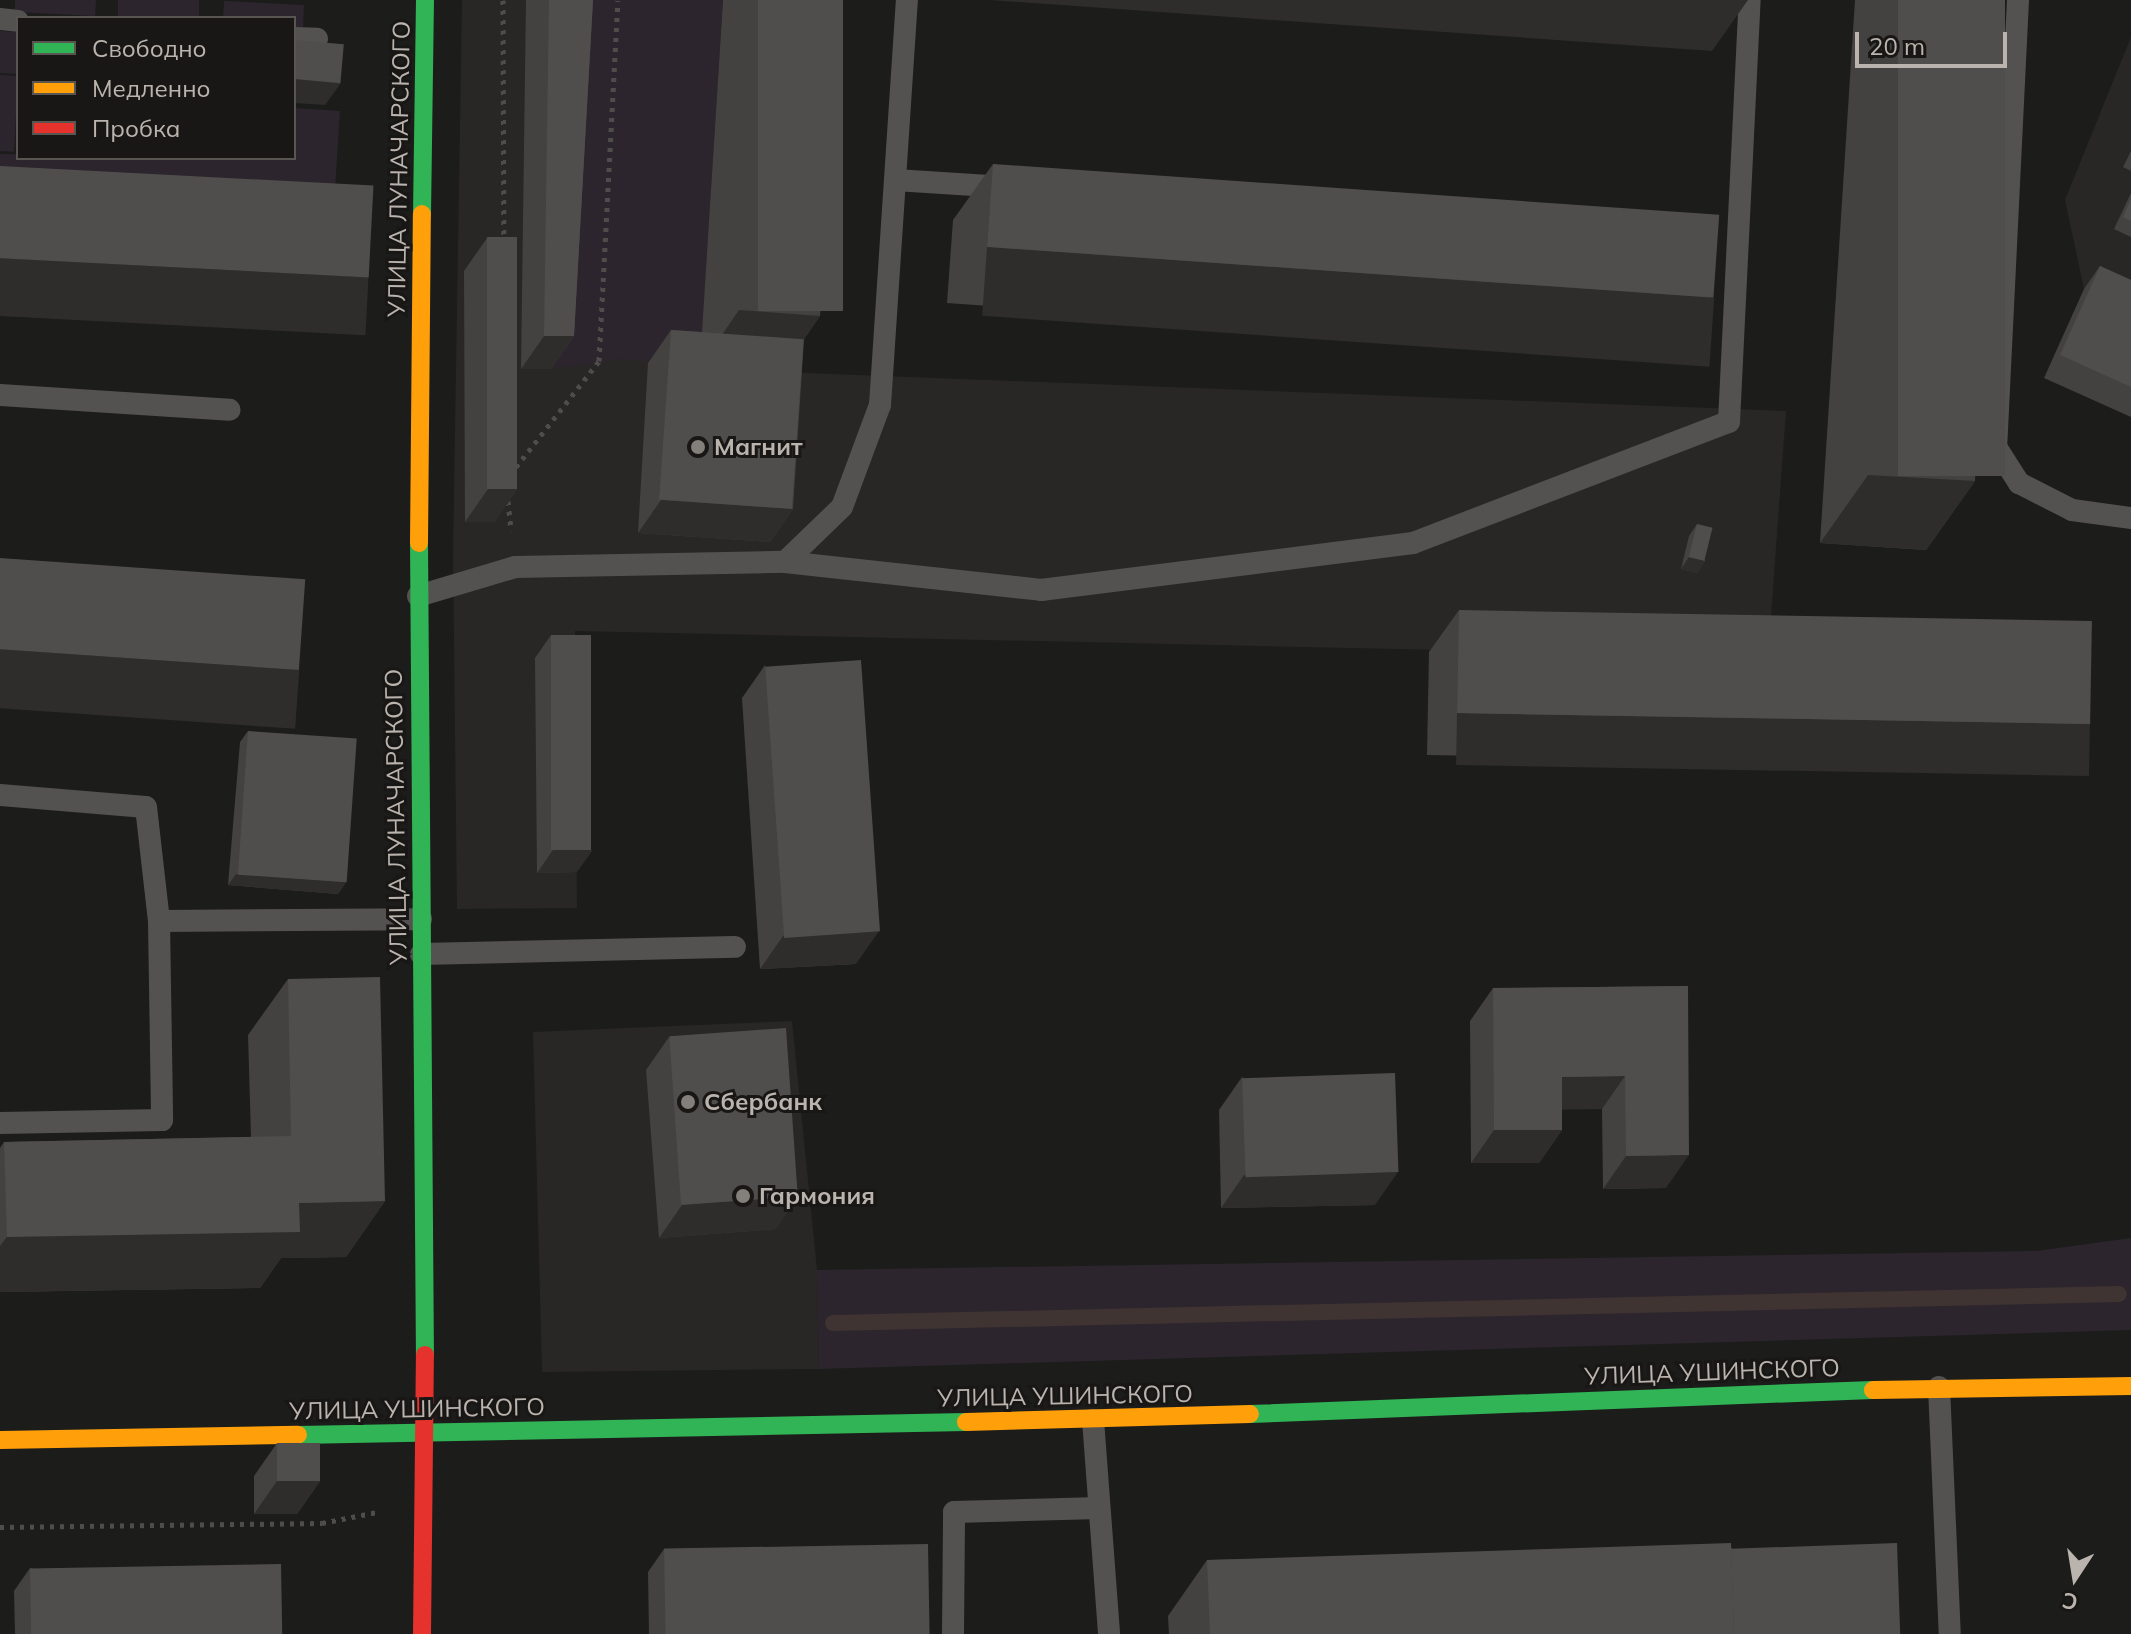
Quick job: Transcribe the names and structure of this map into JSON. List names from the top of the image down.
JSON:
{
  "streets": {
    "street": ["УЛИЦА ЛУНАЧАРСКОГО", "УЛИЦА УШИНСКОГО"]
  },
  "crossings": [
    ["УЛИЦА ЛУНАЧАРСКОГО", "УЛИЦА УШИНСКОГО"]
  ],
  "places": ["Магнит", "Сбербанк", "Гармония"],
  "legend": ["Свободно", "Медленно", "Пробка"],
  "scale_bar": "20 m",
  "north": "bottom"
}
